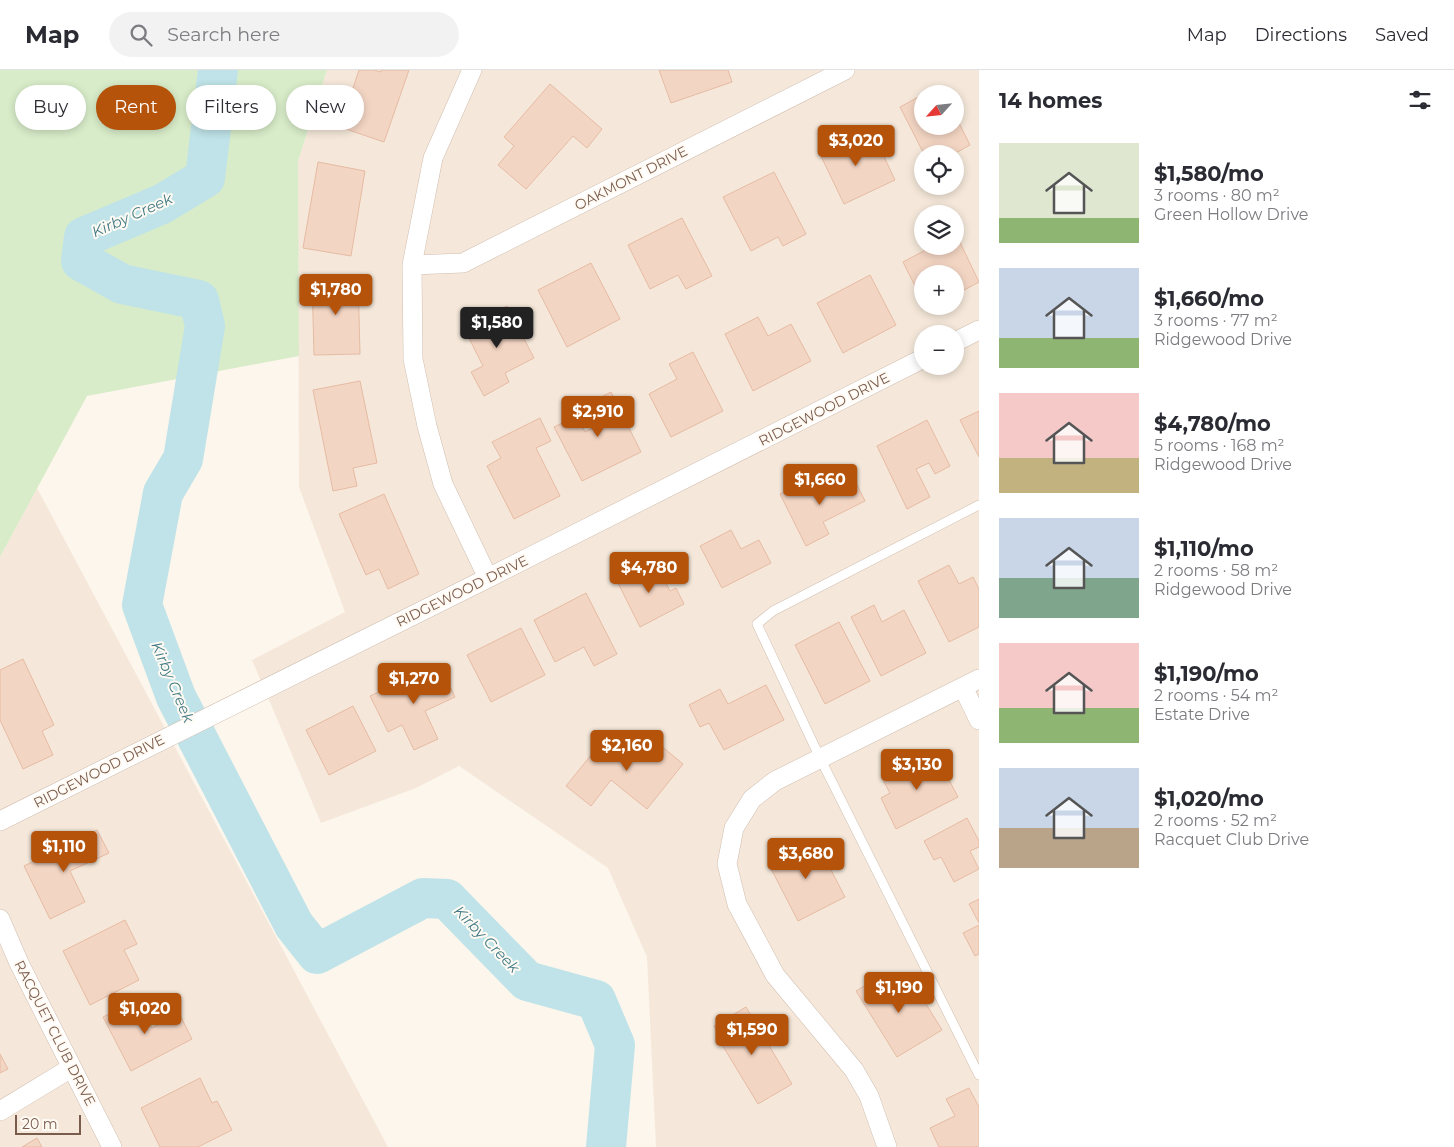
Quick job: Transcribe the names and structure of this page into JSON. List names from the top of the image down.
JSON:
{
  "streets": {
    "street": ["OAKMONT DRIVE", "RIDGEWOOD DRIVE", "RACQUET CLUB DRIVE"]
  },
  "water": ["Kirby Creek"],
  "scale_bar": "20 m",
  "north": "bottom left",
  "page": {
    "header": "Map",
    "search": "Search here",
    "nav": ["Map", "Directions", "Saved"],
    "heading": "14 homes",
    "map_buttons": ["+", "−"],
    "chip": [
      "Buy",
      "Rent",
      "Filters",
      "New"
    ],
    "price": [
      "$3,020",
      "$1,780",
      "$1,580",
      "$2,910",
      "$1,660",
      "$4,780",
      "$1,270",
      "$2,160",
      "$3,130",
      "$1,110",
      "$3,680",
      "$1,190",
      "$1,020",
      "$1,590"
    ],
    "list": [
      {
        "name": "$1,580/mo",
        "note": "3 rooms · 80 m² · Green Hollow Drive"
      },
      {
        "name": "$1,660/mo",
        "note": "3 rooms · 77 m² · Ridgewood Drive"
      },
      {
        "name": "$4,780/mo",
        "note": "5 rooms · 168 m² · Ridgewood Drive"
      },
      {
        "name": "$1,110/mo",
        "note": "2 rooms · 58 m² · Ridgewood Drive"
      },
      {
        "name": "$1,190/mo",
        "note": "2 rooms · 54 m² · Estate Drive"
      },
      {
        "name": "$1,020/mo",
        "note": "2 rooms · 52 m² · Racquet Club Drive"
      }
    ],
    "scale": "20 m"
  }
}
